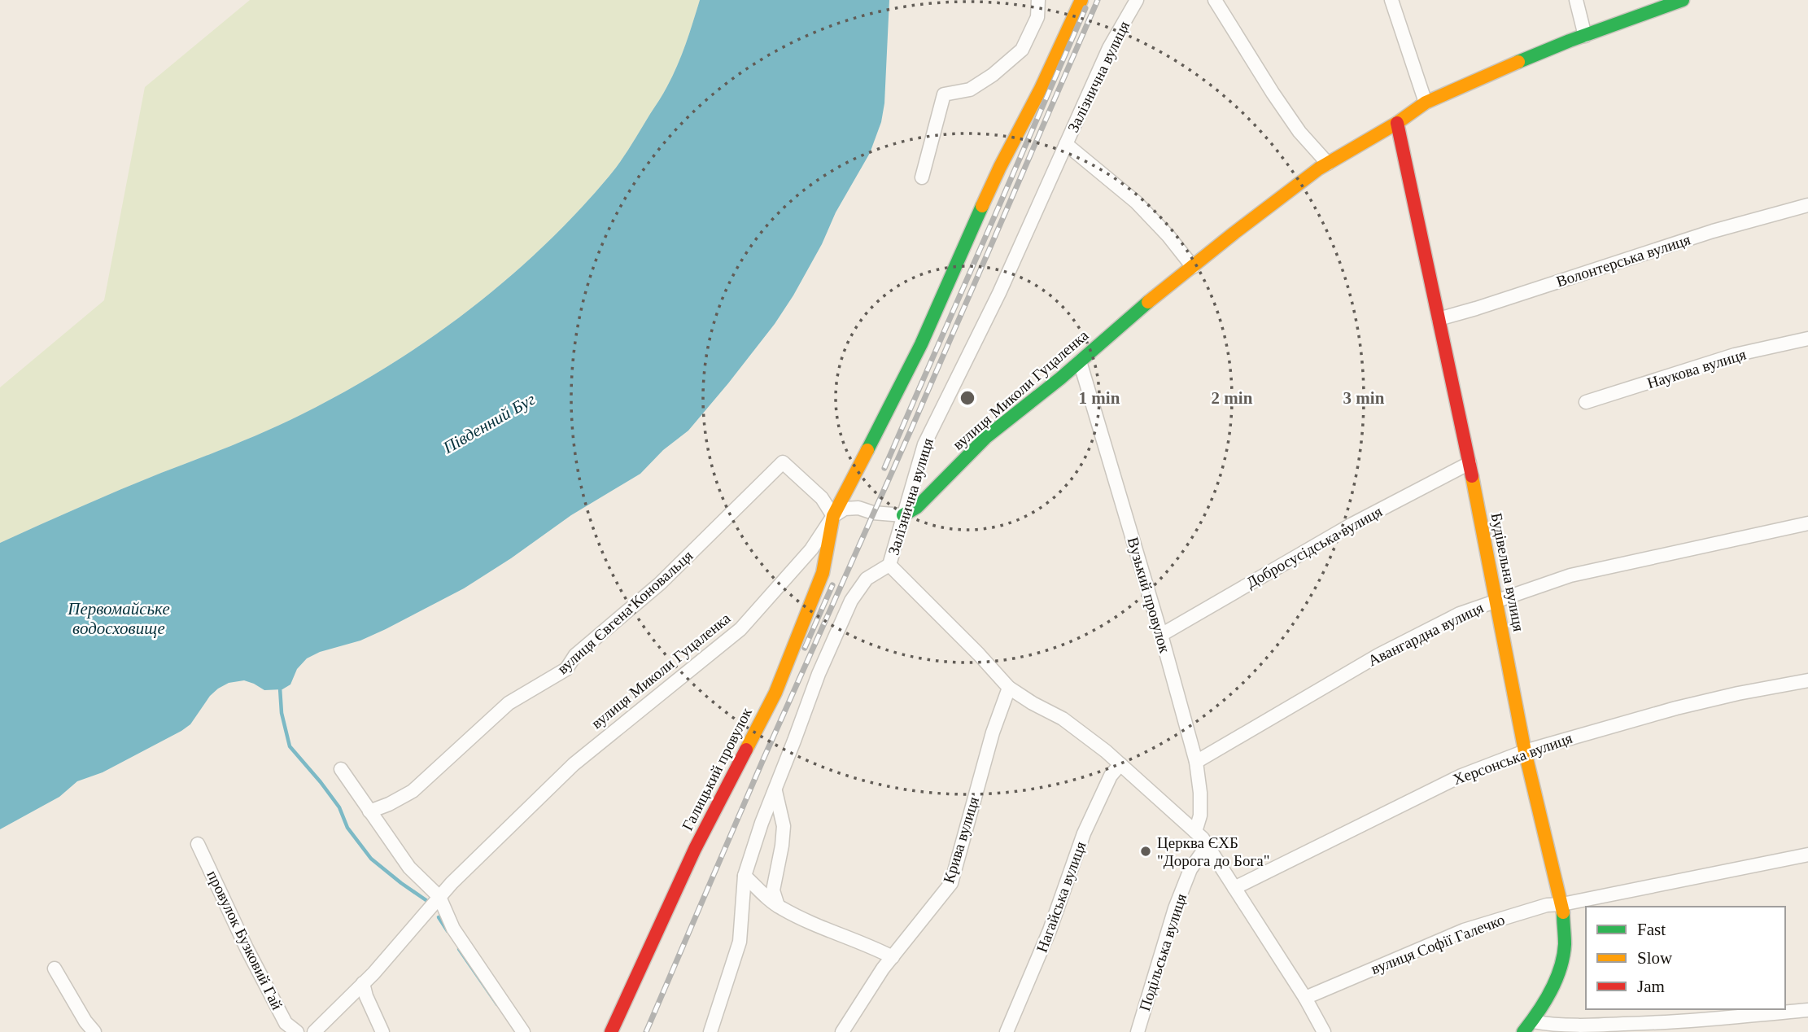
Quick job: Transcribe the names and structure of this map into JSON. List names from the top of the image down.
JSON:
{
  "streets": {
    "street": [
      "Залізнична вулиця",
      "Волонтерська вулиця",
      "Наукова вулиця",
      "вулиця Миколи Гуцаленка",
      "Добросусідська вулиця",
      "Будівельна вулиця",
      "Вузький провулок",
      "вулиця Євгена Коновальця",
      "Авангардна вулиця",
      "Херсонська вулиця",
      "Галицький провулок",
      "Крива вулиця",
      "Нагайська вулиця",
      "провулок Бузковий Гай",
      "вулиця Софії Галечко",
      "Подільська вулиця"
    ]
  },
  "crossings": [
    ["Залізнична вулиця", "вулиця Миколи Гуцаленка"],
    ["Волонтерська вулиця", "Будівельна вулиця"],
    ["вулиця Миколи Гуцаленка", "Будівельна вулиця"],
    ["вулиця Миколи Гуцаленка", "Вузький провулок"],
    ["вулиця Миколи Гуцаленка", "вулиця Євгена Коновальця"],
    ["вулиця Миколи Гуцаленка", "Галицький провулок"],
    ["Добросусідська вулиця", "Будівельна вулиця"],
    ["Добросусідська вулиця", "Вузький провулок"],
    ["Будівельна вулиця", "Авангардна вулиця"],
    ["Будівельна вулиця", "Херсонська вулиця"],
    ["Будівельна вулиця", "вулиця Софії Галечко"],
    ["Вузький провулок", "Авангардна вулиця"],
    ["вулиця Євгена Коновальця", "Галицький провулок"]
  ],
  "water": ["Південний Буг", "Первомайське водосховище"],
  "places": ["Церква ЄХБ \"Дорога до Бога\""],
  "legend": ["Fast", "Slow", "Jam"],
  "rings": ["1 min", "2 min", "3 min"]
}
